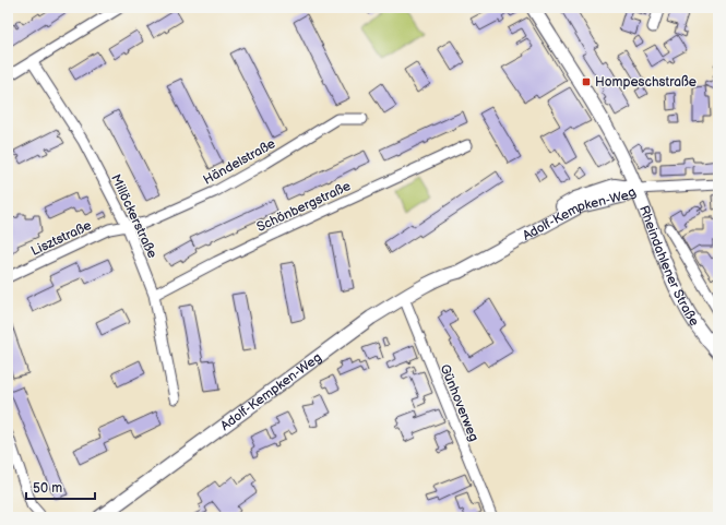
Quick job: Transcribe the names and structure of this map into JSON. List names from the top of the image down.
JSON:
{
  "streets": {
    "main road": ["Adolf-Kempken-Weg", "Rheindahlener Straße"],
    "street": [
      "Händelstraße",
      "Schönbergstraße",
      "Millöckerstraße",
      "Lisztstraße",
      "Günhoverweg"
    ]
  },
  "crossings": [
    ["Händelstraße", "Millöckerstraße"],
    ["Händelstraße", "Lisztstraße"],
    ["Schönbergstraße", "Millöckerstraße"],
    ["Adolf-Kempken-Weg", "Rheindahlener Straße"],
    ["Adolf-Kempken-Weg", "Günhoverweg"],
    ["Millöckerstraße", "Lisztstraße"]
  ],
  "places": {
    "transit": ["Hompeschstraße"]
  },
  "scale_bar": "50 m"
}
